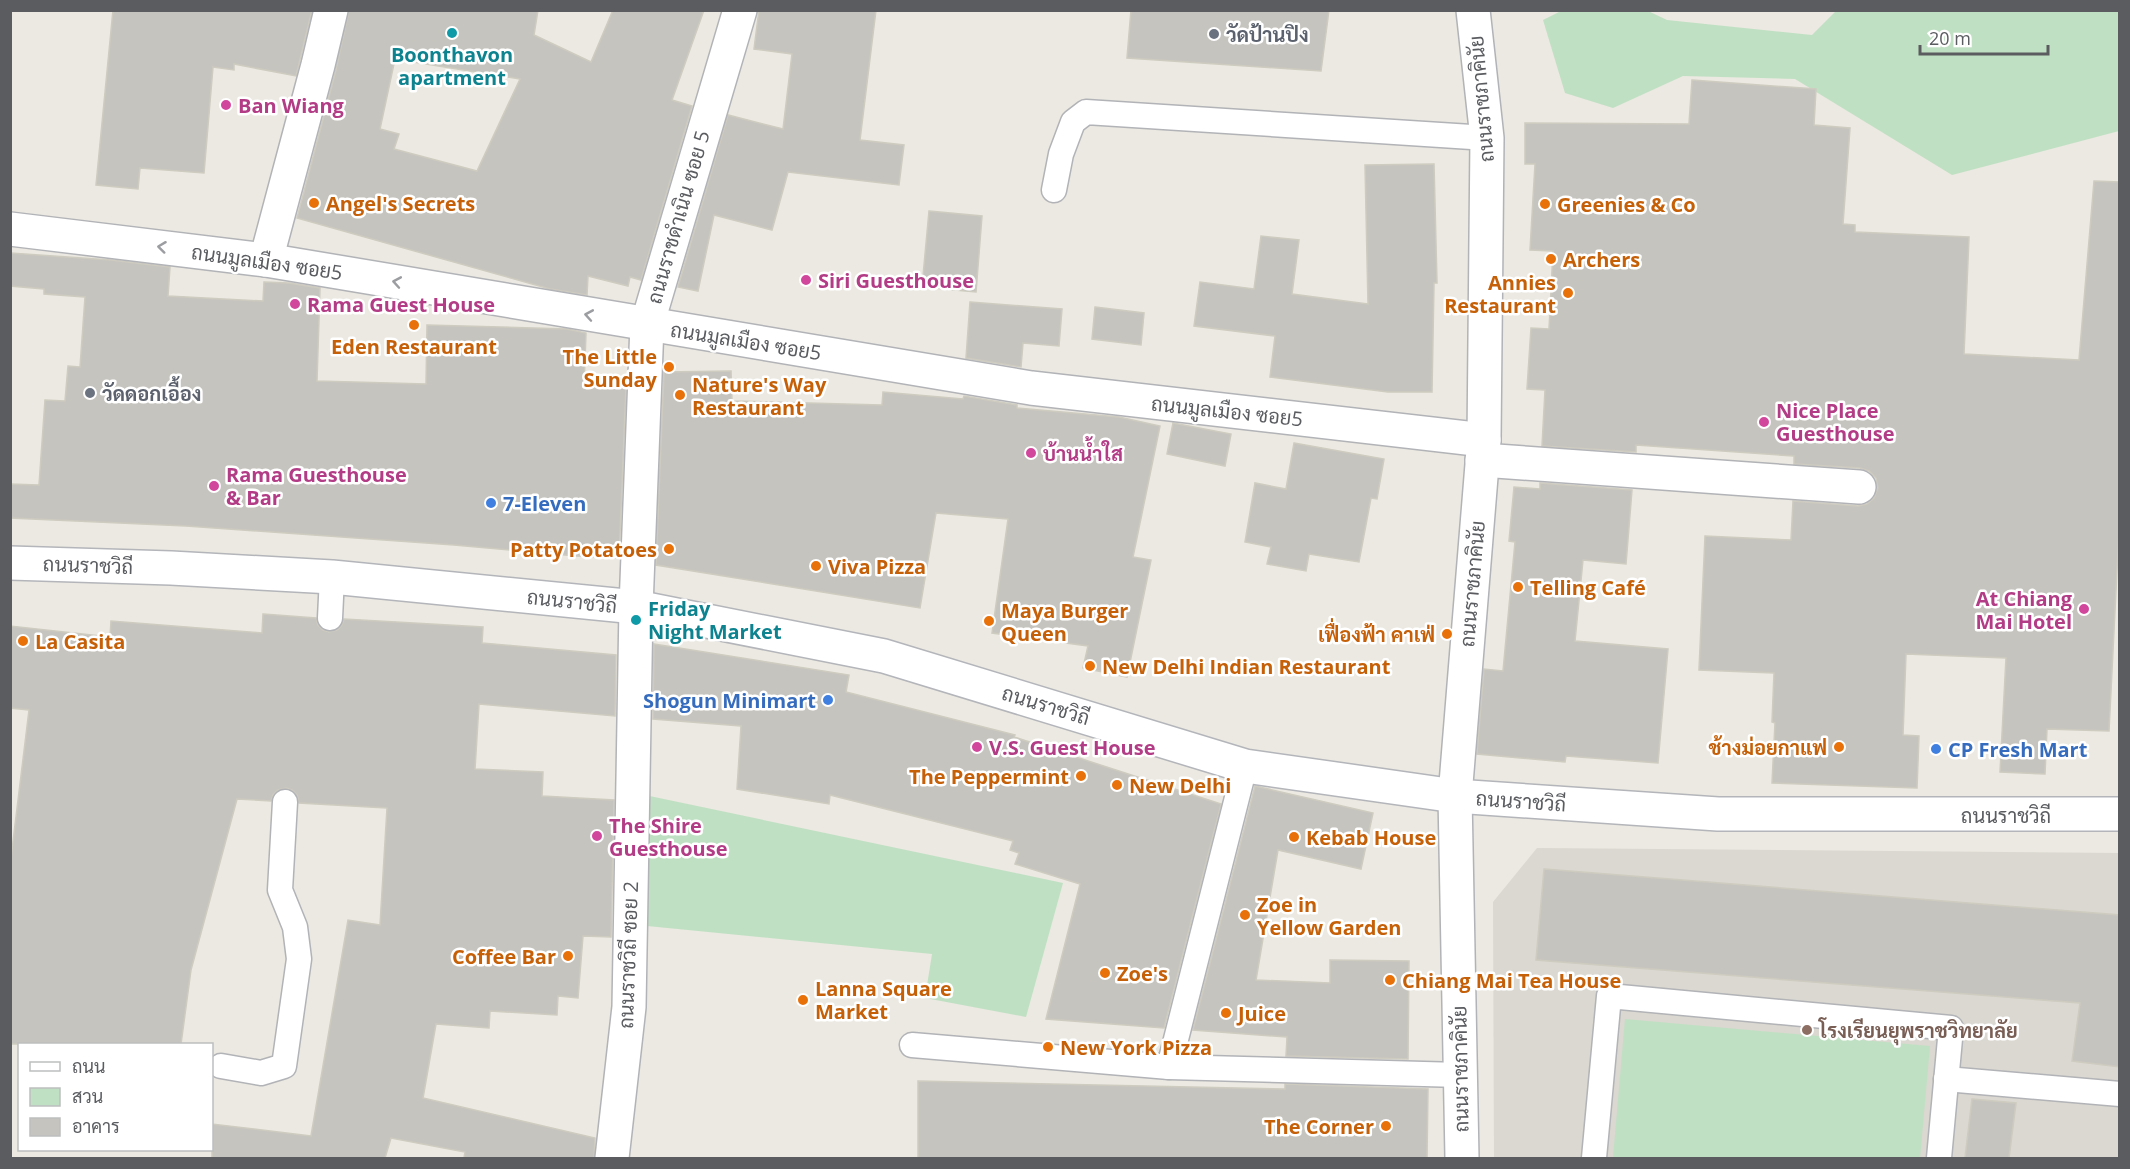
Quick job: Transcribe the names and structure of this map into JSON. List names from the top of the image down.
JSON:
{
  "streets": {
    "street": [
      "ถนนราชภาคินัย",
      "ถนนราชดำเนิน ซอย 5",
      "ถนนมูลเมือง ซอย5",
      "ถนนราชวิถี",
      "ถนนราชวิถี ซอย 2"
    ]
  },
  "crossings": [
    ["ถนนราชภาคินัย", "ถนนมูลเมือง ซอย5"],
    ["ถนนราชภาคินัย", "ถนนราชวิถี"],
    ["ถนนราชดำเนิน ซอย 5", "ถนนมูลเมือง ซอย5"],
    ["ถนนราชดำเนิน ซอย 5", "ถนนราชวิถี"],
    ["ถนนราชดำเนิน ซอย 5", "ถนนราชวิถี ซอย 2"],
    ["ถนนราชวิถี", "ถนนราชวิถี ซอย 2"]
  ],
  "places": [
    "Boonthavon apartment",
    "วัดป้านปิง",
    "Ban Wiang",
    "Angel's Secrets",
    "Greenies & Co",
    "Archers",
    "Siri Guesthouse",
    "Annies Restaurant",
    "Rama Guest House",
    "Eden Restaurant",
    "The Little Sunday",
    "วัดดอกเอื้อง",
    "Nature's Way Restaurant",
    "Nice Place Guesthouse",
    "บ้านน้ำใส",
    "Rama Guesthouse & Bar",
    "7-Eleven",
    "Patty Potatoes",
    "Viva Pizza",
    "Telling Café",
    "At Chiang Mai Hotel",
    "Friday Night Market",
    "Maya Burger Queen",
    "เฟื่องฟ้า คาเฟ่",
    "La Casita",
    "New Delhi Indian Restaurant",
    "Shogun Minimart",
    "V.S. Guest House",
    "ช้างม่อยกาแฟ",
    "CP Fresh Mart",
    "The Peppermint",
    "New Delhi",
    "The Shire Guesthouse",
    "Kebab House",
    "Zoe in Yellow Garden",
    "Coffee Bar",
    "Zoe's",
    "Chiang Mai Tea House",
    "Lanna Square Market",
    "Juice",
    "โรงเรียนยุพราชวิทยาลัย",
    "New York Pizza",
    "The Corner"
  ],
  "legend": ["ถนน", "สวน", "อาคาร"],
  "scale_bar": "20 m"
}
